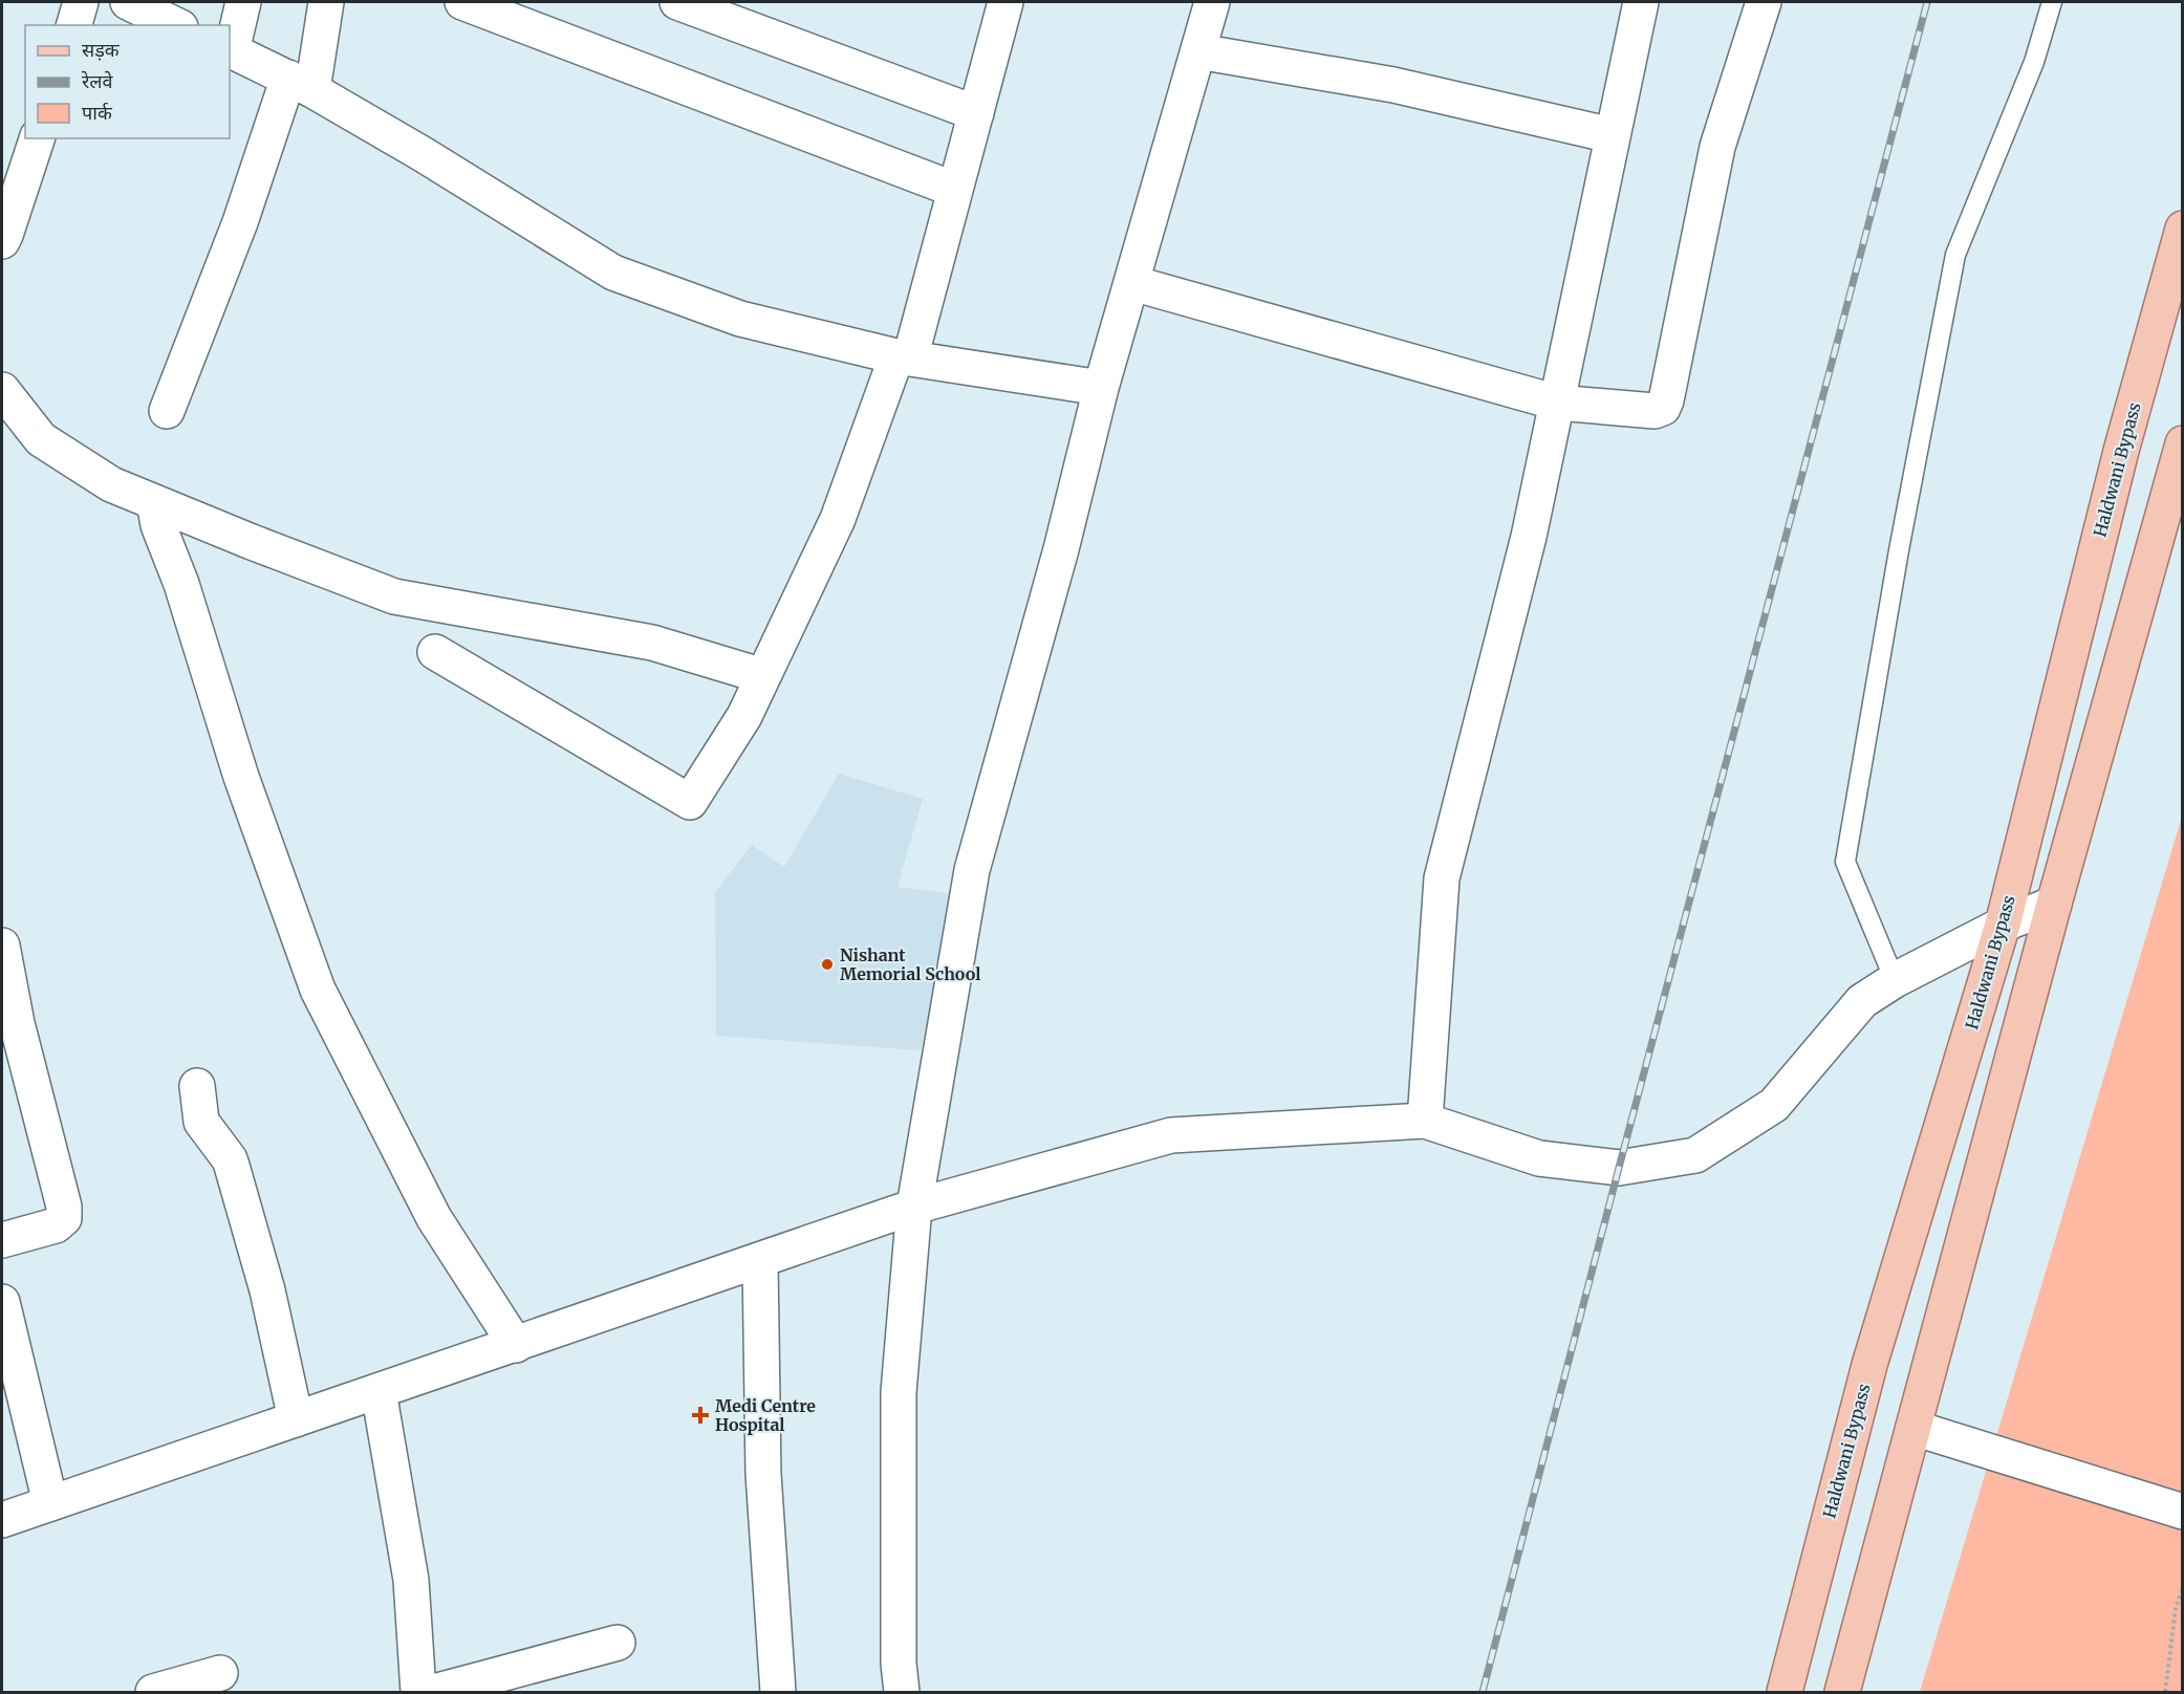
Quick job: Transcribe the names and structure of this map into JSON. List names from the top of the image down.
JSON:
{
  "streets": {
    "main road": ["Haldwani Bypass"]
  },
  "places": {
    "other": ["Nishant Memorial School"],
    "health": ["Medi Centre Hospital"]
  },
  "legend": ["सड़क", "रेलवे", "पार्क"]
}
